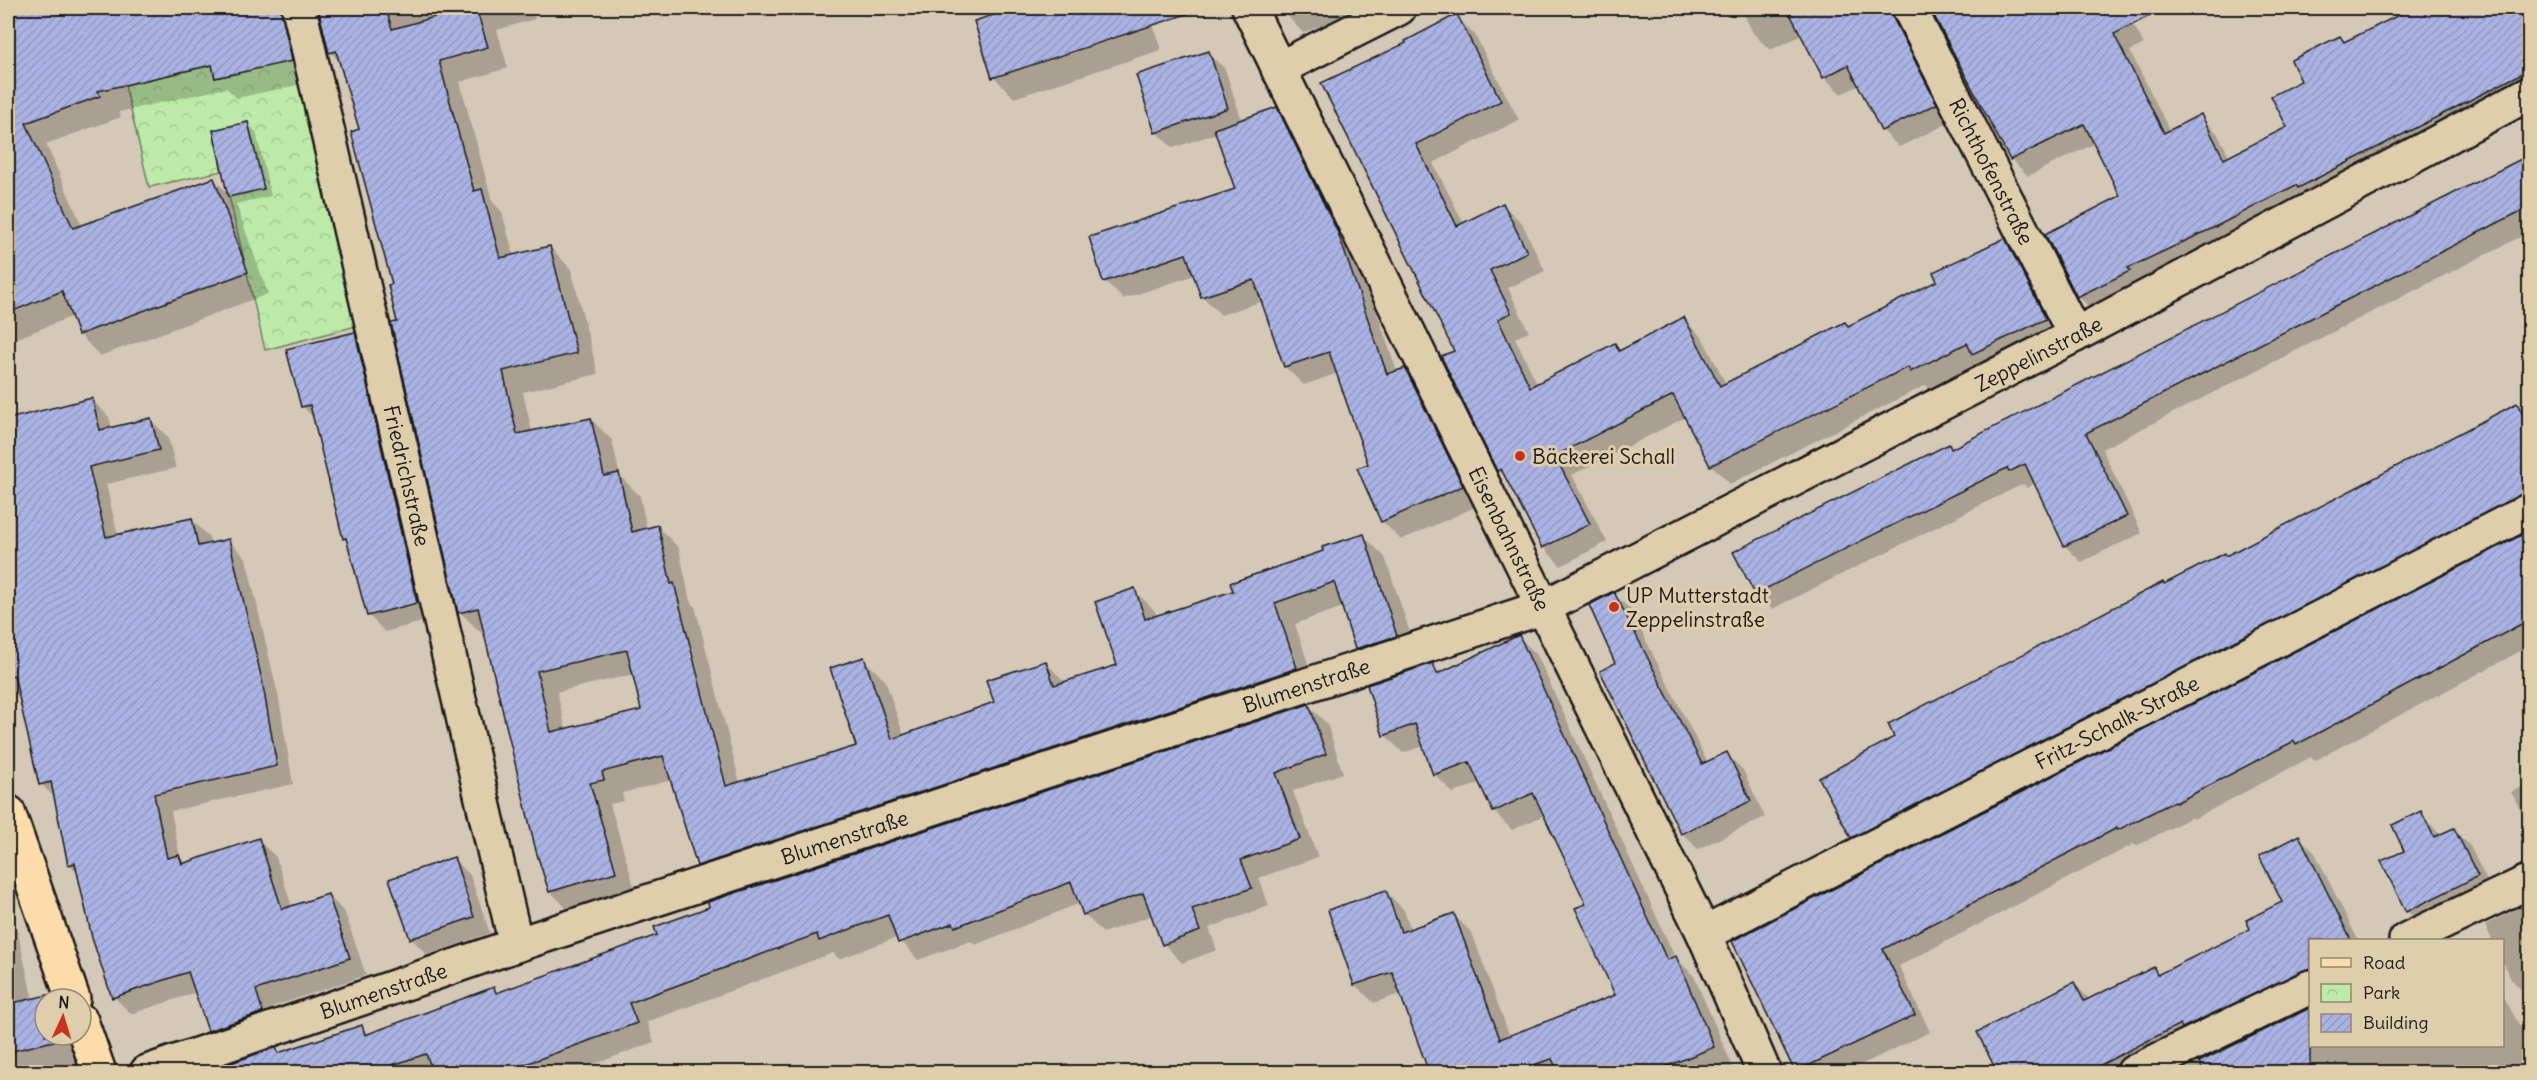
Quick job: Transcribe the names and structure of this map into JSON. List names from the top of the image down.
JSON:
{
  "streets": {
    "street": [
      "Richthofenstraße",
      "Zeppelinstraße",
      "Friedrichstraße",
      "Eisenbahnstraße",
      "Blumenstraße",
      "Fritz-Schalk-Straße"
    ]
  },
  "crossings": [
    ["Richthofenstraße", "Zeppelinstraße"],
    ["Zeppelinstraße", "Eisenbahnstraße"],
    ["Zeppelinstraße", "Blumenstraße"],
    ["Friedrichstraße", "Blumenstraße"],
    ["Eisenbahnstraße", "Blumenstraße"],
    ["Eisenbahnstraße", "Fritz-Schalk-Straße"]
  ],
  "places": ["Bäckerei Schall", "UP Mutterstadt Zeppelinstraße"],
  "legend": ["Road", "Park", "Building"],
  "north": "top"
}
